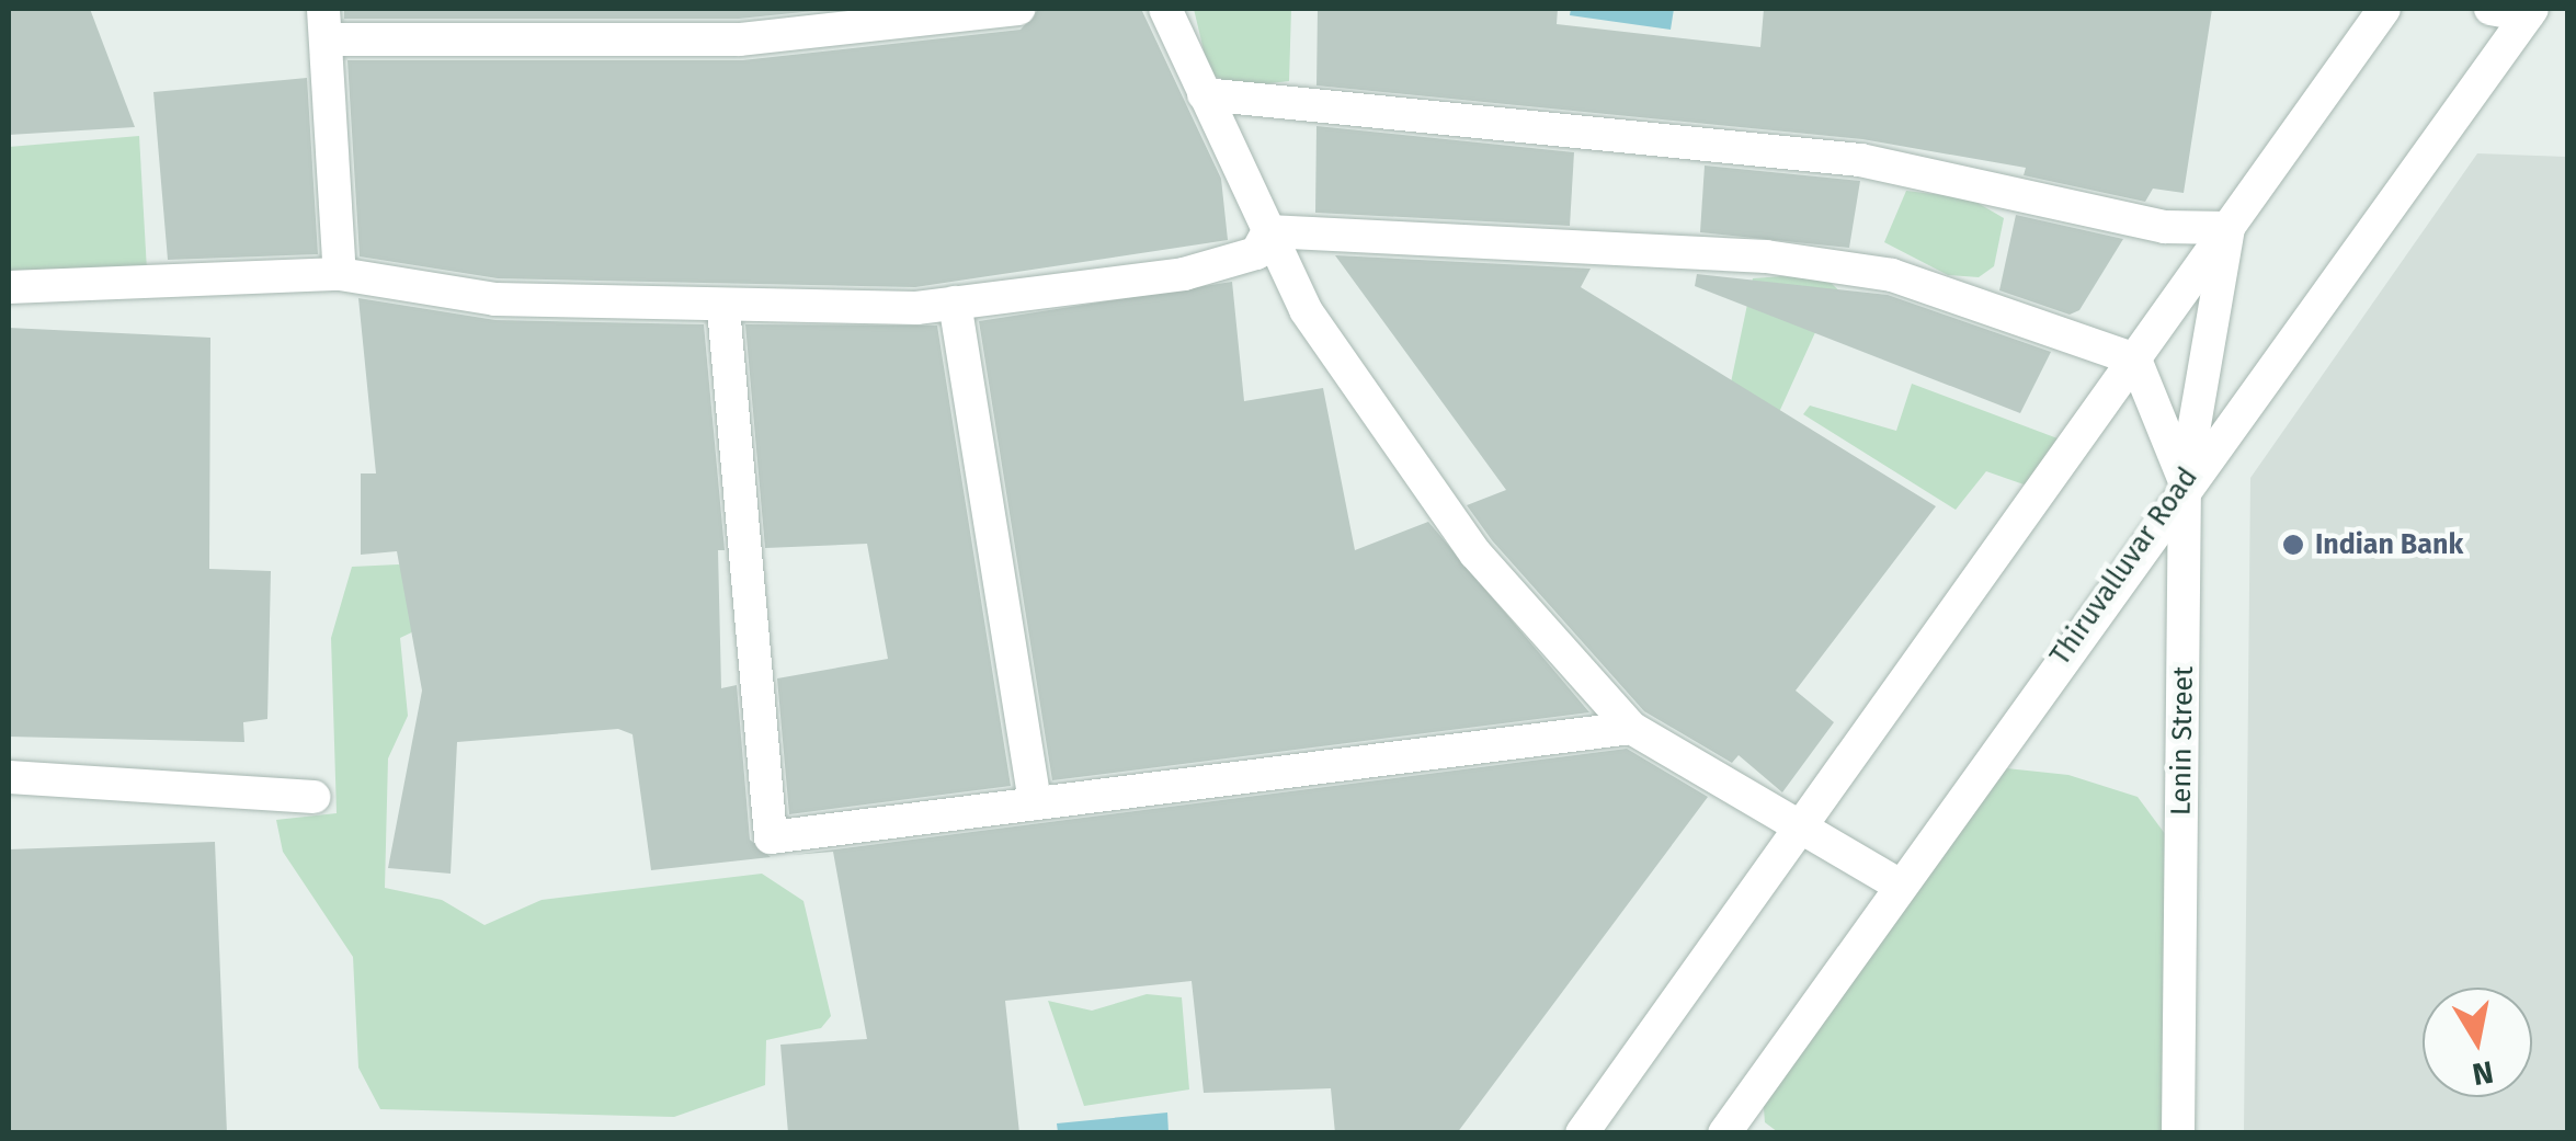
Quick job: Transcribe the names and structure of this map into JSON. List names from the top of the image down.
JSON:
{
  "streets": {
    "street": ["Thiruvalluvar Road", "Lenin Street"]
  },
  "crossings": [
    ["Thiruvalluvar Road", "Lenin Street"]
  ],
  "places": ["Indian Bank"],
  "north": "bottom"
}
